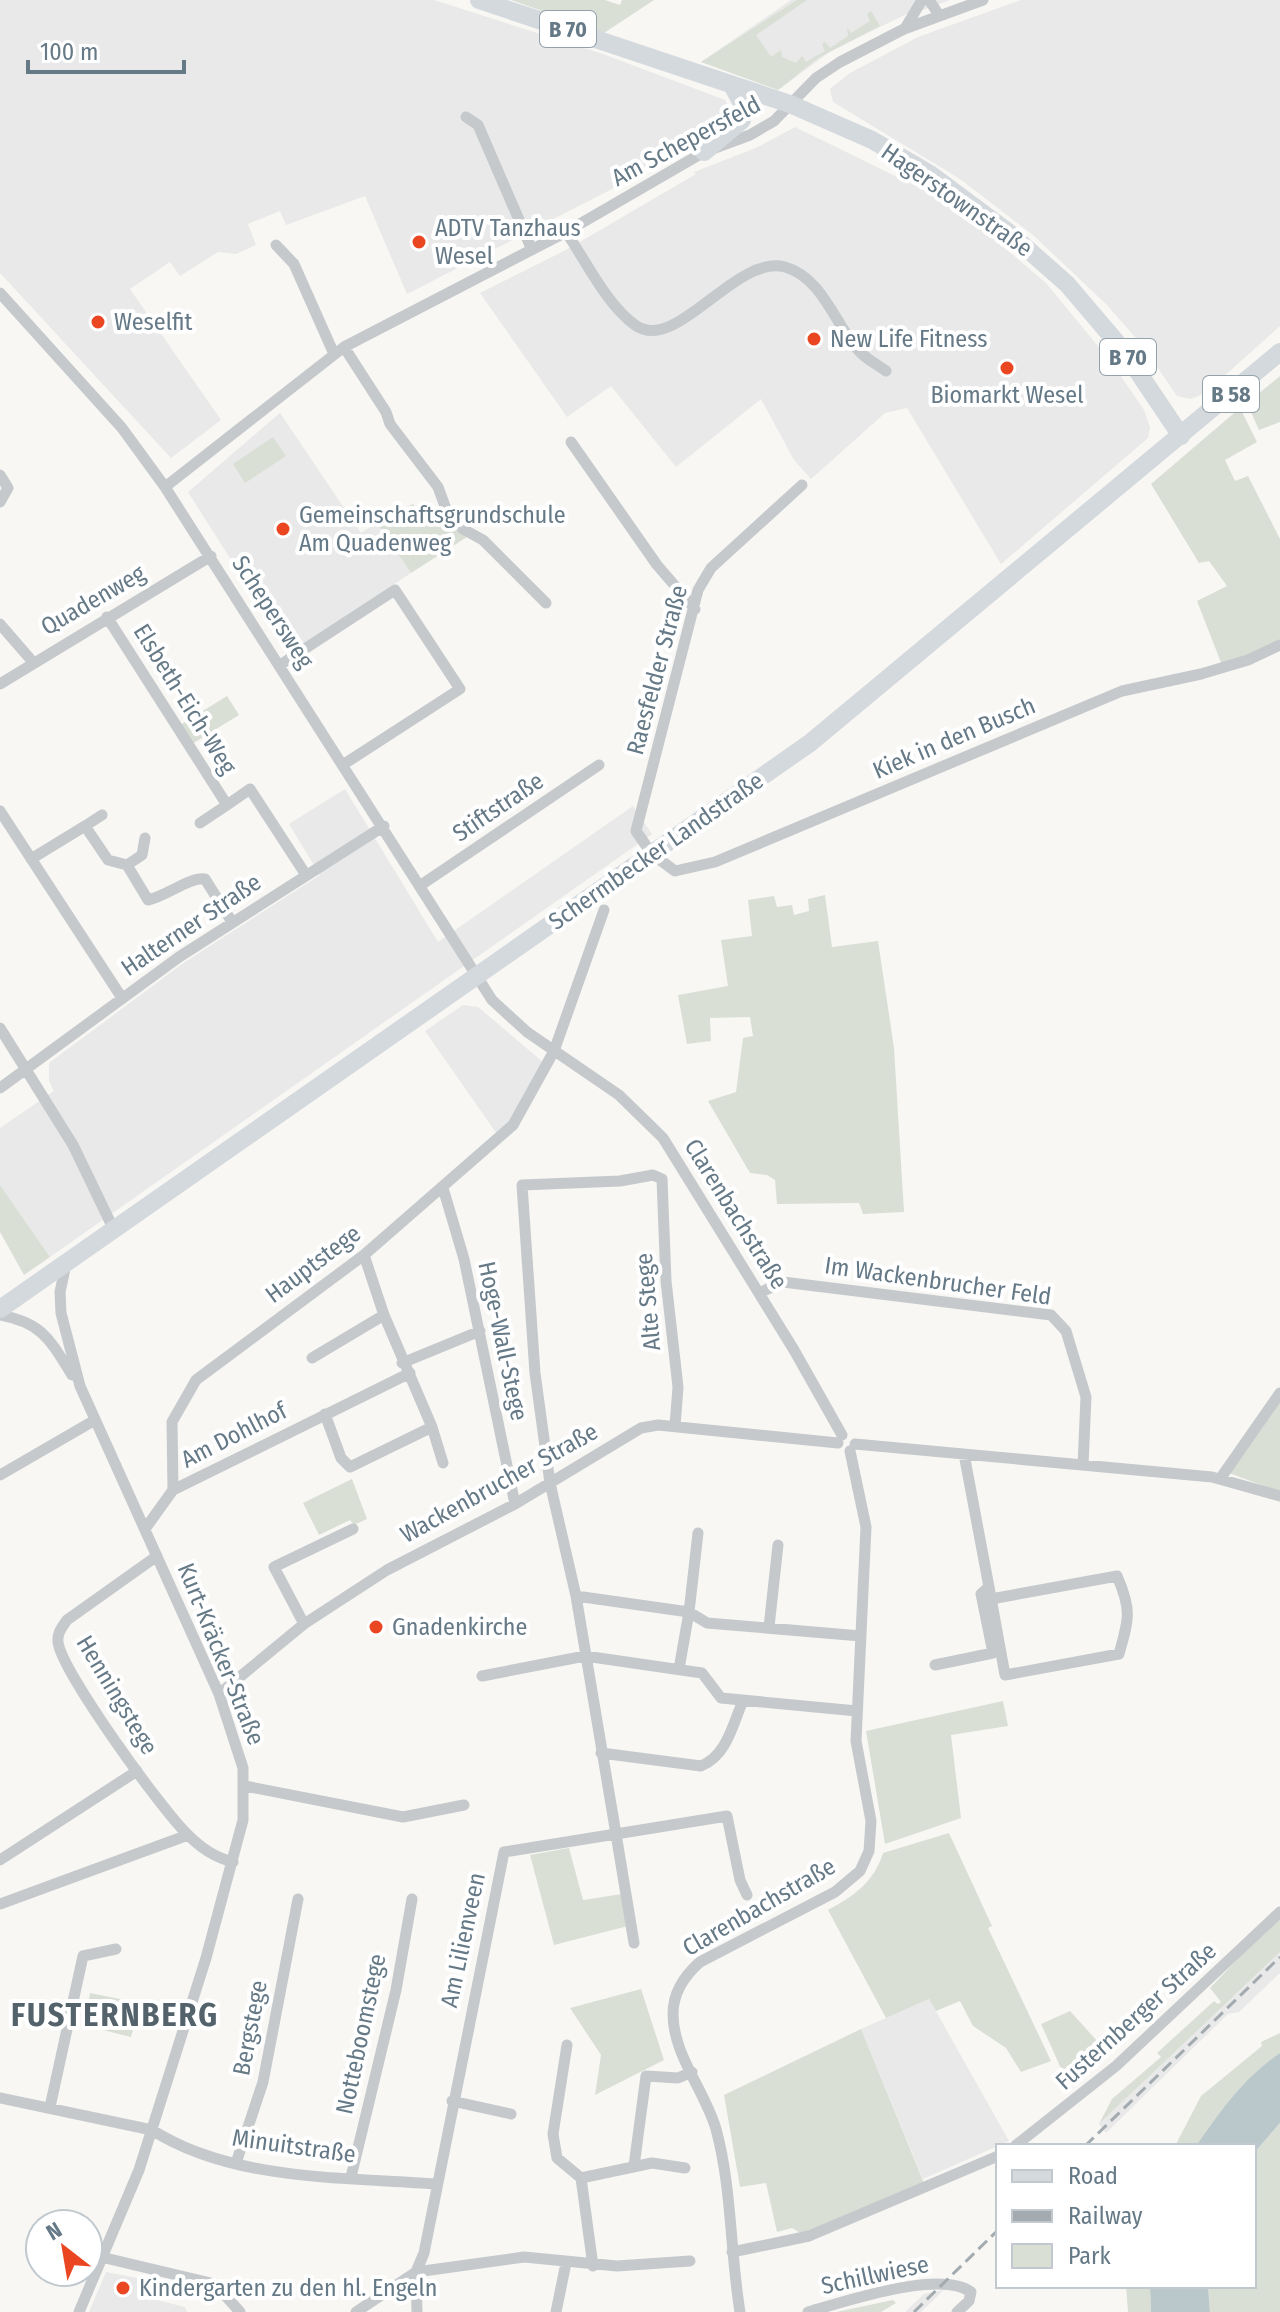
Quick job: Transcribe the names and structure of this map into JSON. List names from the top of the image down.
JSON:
{
  "streets": {
    "main road": [
      "B 70",
      "Hagerstownstraße",
      "B 58",
      "Schermbecker Landstraße"
    ],
    "street": [
      "Am Schepersfeld",
      "Quadenweg",
      "Schepersweg",
      "Raesfelder Straße",
      "Elsbeth-Eich-Weg",
      "Kiek in den Busch",
      "Stiftstraße",
      "Halterner Straße",
      "Clarenbachstraße",
      "Hauptstege",
      "Im Wackenbrucher Feld",
      "Alte Stege",
      "Hoge-Wall-Stege",
      "Am Dohlhof",
      "Wackenbrucher Straße",
      "Kurt-Kräcker-Straße",
      "Henningstege",
      "Am Lilienveen",
      "Fusternberger Straße",
      "Bergstege",
      "Notteboomstege",
      "Minuitstraße",
      "Schillwiese"
    ]
  },
  "crossings": [
    ["Am Schepersfeld", "Hagerstownstraße"],
    ["Am Schepersfeld", "Schepersweg"],
    ["Hagerstownstraße", "Schermbecker Landstraße"],
    ["Quadenweg", "Schepersweg"],
    ["Quadenweg", "Elsbeth-Eich-Weg"],
    ["Schepersweg", "Stiftstraße"],
    ["Schepersweg", "Schermbecker Landstraße"],
    ["Schepersweg", "Halterner Straße"],
    ["Schepersweg", "Clarenbachstraße"],
    ["Raesfelder Straße", "Kiek in den Busch"],
    ["Raesfelder Straße", "Schermbecker Landstraße"],
    ["Elsbeth-Eich-Weg", "Halterner Straße"],
    ["Kiek in den Busch", "Schermbecker Landstraße"],
    ["Schermbecker Landstraße", "Clarenbachstraße"],
    ["Schermbecker Landstraße", "Kurt-Kräcker-Straße"],
    ["Clarenbachstraße", "Hauptstege"],
    ["Clarenbachstraße", "Im Wackenbrucher Feld"],
    ["Clarenbachstraße", "Wackenbrucher Straße"],
    ["Hauptstege", "Hoge-Wall-Stege"],
    ["Hauptstege", "Am Dohlhof"],
    ["Alte Stege", "Wackenbrucher Straße"],
    ["Hoge-Wall-Stege", "Am Dohlhof"],
    ["Hoge-Wall-Stege", "Wackenbrucher Straße"],
    ["Wackenbrucher Straße", "Kurt-Kräcker-Straße"],
    ["Kurt-Kräcker-Straße", "Henningstege"],
    ["Kurt-Kräcker-Straße", "Minuitstraße"],
    ["Am Lilienveen", "Minuitstraße"],
    ["Bergstege", "Minuitstraße"],
    ["Notteboomstege", "Minuitstraße"]
  ],
  "districts": ["FUSTERNBERG"],
  "places": [
    "ADTV Tanzhaus Wesel",
    "Weselfit",
    "New Life Fitness",
    "Biomarkt Wesel",
    "Gemeinschaftsgrundschule Am Quadenweg",
    "Gnadenkirche",
    "Kindergarten zu den hl. Engeln"
  ],
  "legend": ["Road", "Railway", "Park"],
  "scale_bar": "100 m",
  "north": "top left"
}
